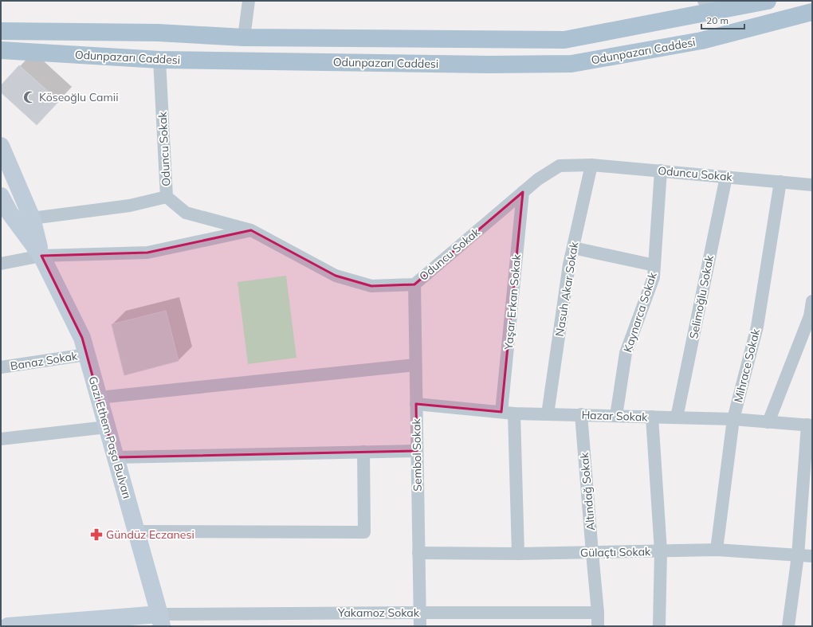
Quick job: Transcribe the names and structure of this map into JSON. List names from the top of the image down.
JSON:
{
  "streets": {
    "main road": ["Odunpazarı Caddesi", "Gazi Ethem Paşa Bulvarı"],
    "street": [
      "Oduncu Sokak",
      "Nasuh Akar Sokak",
      "Selimoğlu Sokak",
      "Yaşar Erkan Sokak",
      "Kaynarca Sokak",
      "Banaz Sokak",
      "Mihrace Sokak",
      "Hazar Sokak",
      "Sembol Sokak",
      "Altındağ Sokak",
      "Gülaçtı Sokak",
      "Yakamoz Sokak"
    ]
  },
  "crossings": [
    ["Odunpazarı Caddesi", "Oduncu Sokak"],
    ["Oduncu Sokak", "Nasuh Akar Sokak"],
    ["Oduncu Sokak", "Selimoğlu Sokak"],
    ["Oduncu Sokak", "Yaşar Erkan Sokak"],
    ["Oduncu Sokak", "Kaynarca Sokak"],
    ["Oduncu Sokak", "Mihrace Sokak"],
    ["Oduncu Sokak", "Sembol Sokak"],
    ["Nasuh Akar Sokak", "Hazar Sokak"],
    ["Selimoğlu Sokak", "Hazar Sokak"],
    ["Yaşar Erkan Sokak", "Hazar Sokak"],
    ["Kaynarca Sokak", "Hazar Sokak"],
    ["Banaz Sokak", "Gazi Ethem Paşa Bulvarı"],
    ["Mihrace Sokak", "Hazar Sokak"],
    ["Mihrace Sokak", "Gülaçtı Sokak"],
    ["Hazar Sokak", "Sembol Sokak"],
    ["Hazar Sokak", "Altındağ Sokak"],
    ["Gazi Ethem Paşa Bulvarı", "Yakamoz Sokak"],
    ["Sembol Sokak", "Gülaçtı Sokak"],
    ["Sembol Sokak", "Yakamoz Sokak"],
    ["Altındağ Sokak", "Gülaçtı Sokak"],
    ["Altındağ Sokak", "Yakamoz Sokak"]
  ],
  "places": {
    "mosque": ["Köseoğlu Camii"],
    "pharmacy": ["Gündüz Eczanesi"]
  },
  "scale_bar": "20 m"
}
